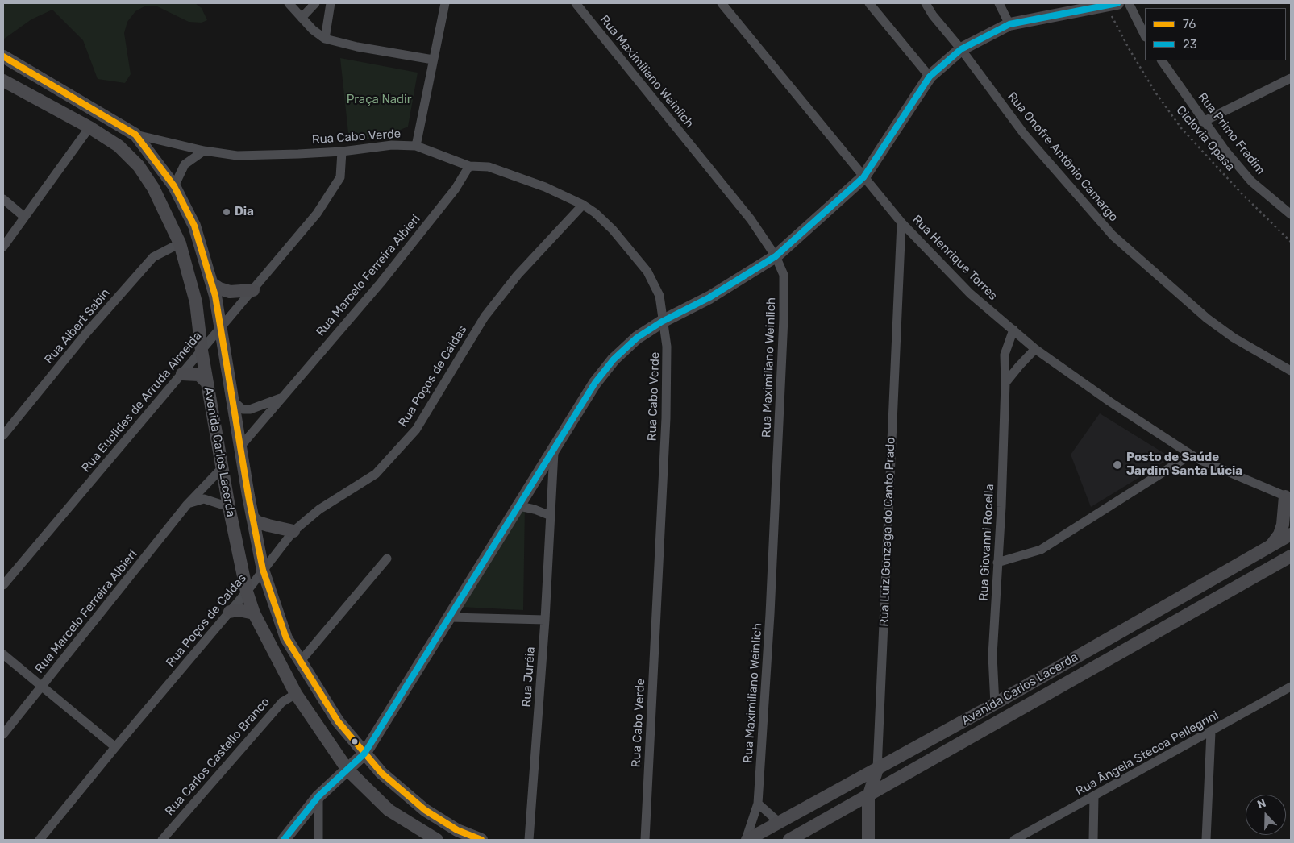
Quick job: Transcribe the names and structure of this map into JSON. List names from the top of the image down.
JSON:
{
  "streets": {
    "main road": ["Avenida Carlos Lacerda", "Rua Luiz Gonzaga do Canto Prado"],
    "street": [
      "Rua Maximiliano Weinlich",
      "Rua Primo Fradim",
      "Rua Cabo Verde",
      "Rua Onofre Antônio Camargo",
      "Rua Henrique Torres",
      "Rua Marcelo Ferreira Albieri",
      "Rua Albert Sabin",
      "Rua Poços de Caldas",
      "Rua Euclides de Arruda Almeida",
      "Rua Giovanni Rocella",
      "Rua Juréia",
      "Rua Ângela Stecca Pellegrini",
      "Rua Carlos Castello Branco"
    ],
    "path": ["Ciclovia Opasa"]
  },
  "crossings": [
    ["Rua Maximiliano Weinlich", "Avenida Carlos Lacerda"],
    ["Rua Cabo Verde", "Rua Marcelo Ferreira Albieri"],
    ["Rua Cabo Verde", "Rua Poços de Caldas"],
    ["Rua Cabo Verde", "Rua Euclides de Arruda Almeida"],
    ["Rua Cabo Verde", "Avenida Carlos Lacerda"],
    ["Rua Henrique Torres", "Rua Luiz Gonzaga do Canto Prado"],
    ["Rua Henrique Torres", "Rua Giovanni Rocella"],
    ["Rua Marcelo Ferreira Albieri", "Avenida Carlos Lacerda"],
    ["Rua Albert Sabin", "Avenida Carlos Lacerda"],
    ["Rua Poços de Caldas", "Avenida Carlos Lacerda"],
    ["Rua Euclides de Arruda Almeida", "Avenida Carlos Lacerda"],
    ["Avenida Carlos Lacerda", "Rua Luiz Gonzaga do Canto Prado"],
    ["Avenida Carlos Lacerda", "Rua Giovanni Rocella"],
    ["Avenida Carlos Lacerda", "Rua Carlos Castello Branco"]
  ],
  "parks": ["Praça Nadir"],
  "places": ["Dia", "Posto de Saúde Jardim Santa Lúcia"],
  "lines": ["transit line 23", "transit line 76"],
  "legend": ["76", "23"],
  "north": "top"
}
